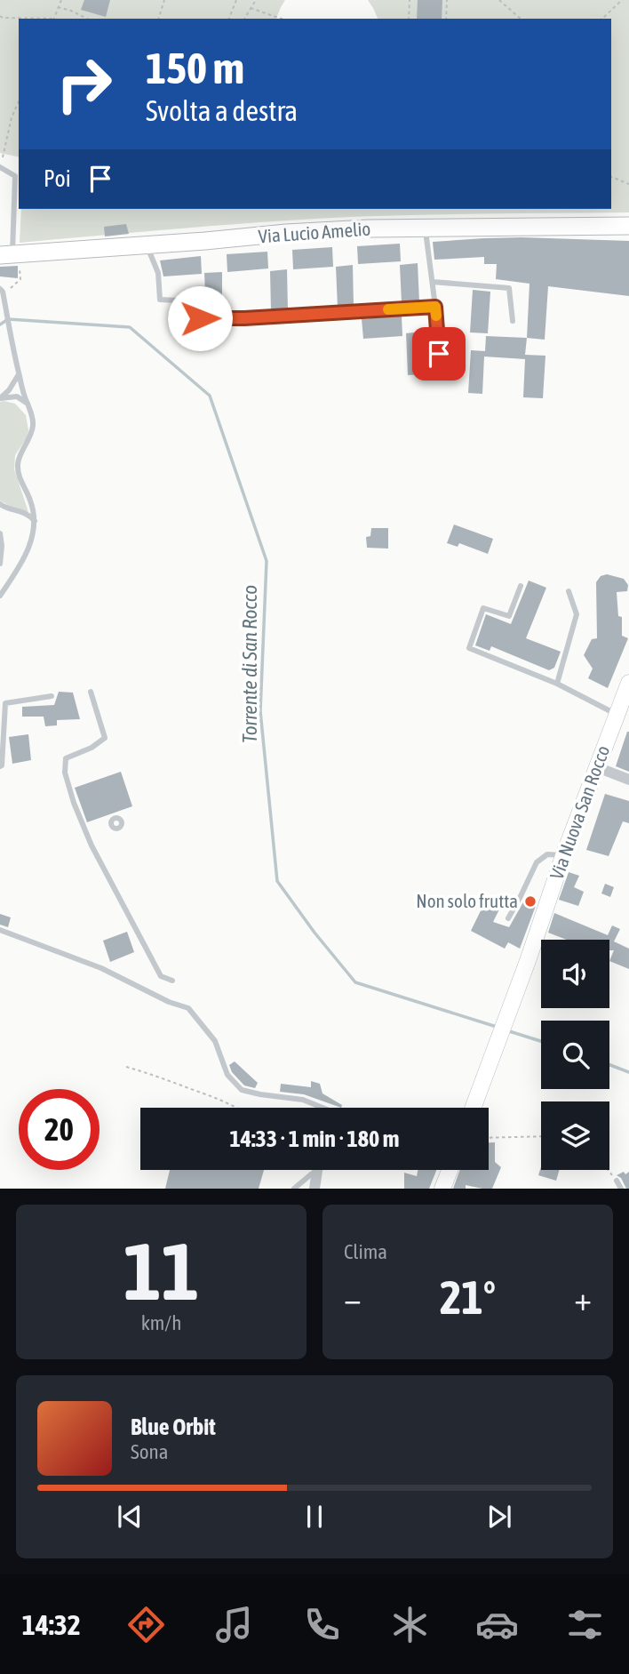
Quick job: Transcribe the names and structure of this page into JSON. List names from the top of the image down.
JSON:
{
  "streets": {
    "main road": ["Via Lucio Amelio", "Via Nuova San Rocco"]
  },
  "water": ["Torrente di San Rocco"],
  "places": ["Non solo frutta"],
  "page": {
    "turn": ["150 m", "Svolta a destra"],
    "then": "Poi",
    "limit": "20",
    "trip": "14:33 · 1 min · 180 m",
    "tile": [
      ["11", "km/h"],
      "Clima"
    ],
    "heat": ["−", "21°", "+"],
    "song": ["Blue Orbit", "Sona"],
    "tabs": "14:32"
  }
}
